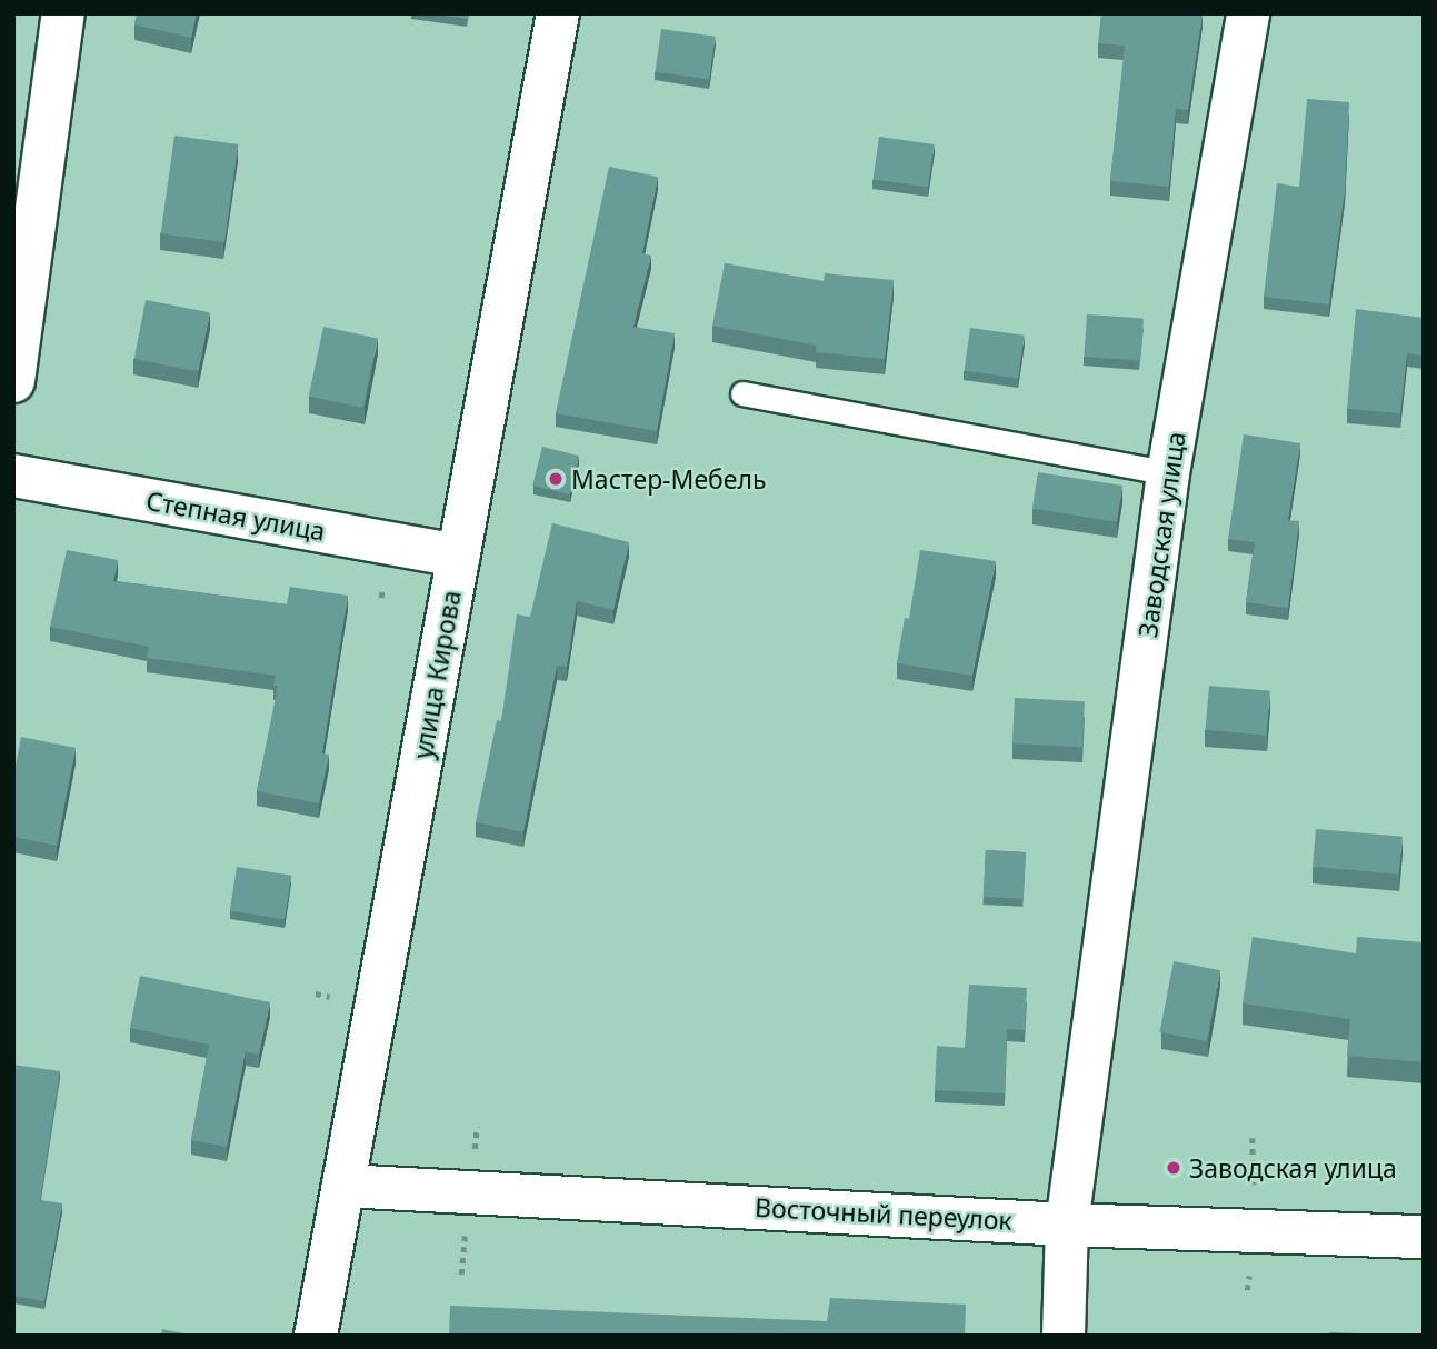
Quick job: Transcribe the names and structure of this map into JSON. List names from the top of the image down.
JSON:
{
  "streets": {
    "street": [
      "Степная улица",
      "Заводская улица",
      "улица Кирова",
      "Восточный переулок"
    ]
  },
  "crossings": [
    ["Степная улица", "улица Кирова"],
    ["Заводская улица", "Восточный переулок"],
    ["улица Кирова", "Восточный переулок"]
  ],
  "places": ["Мастер-Мебель", "Заводская улица"]
}
